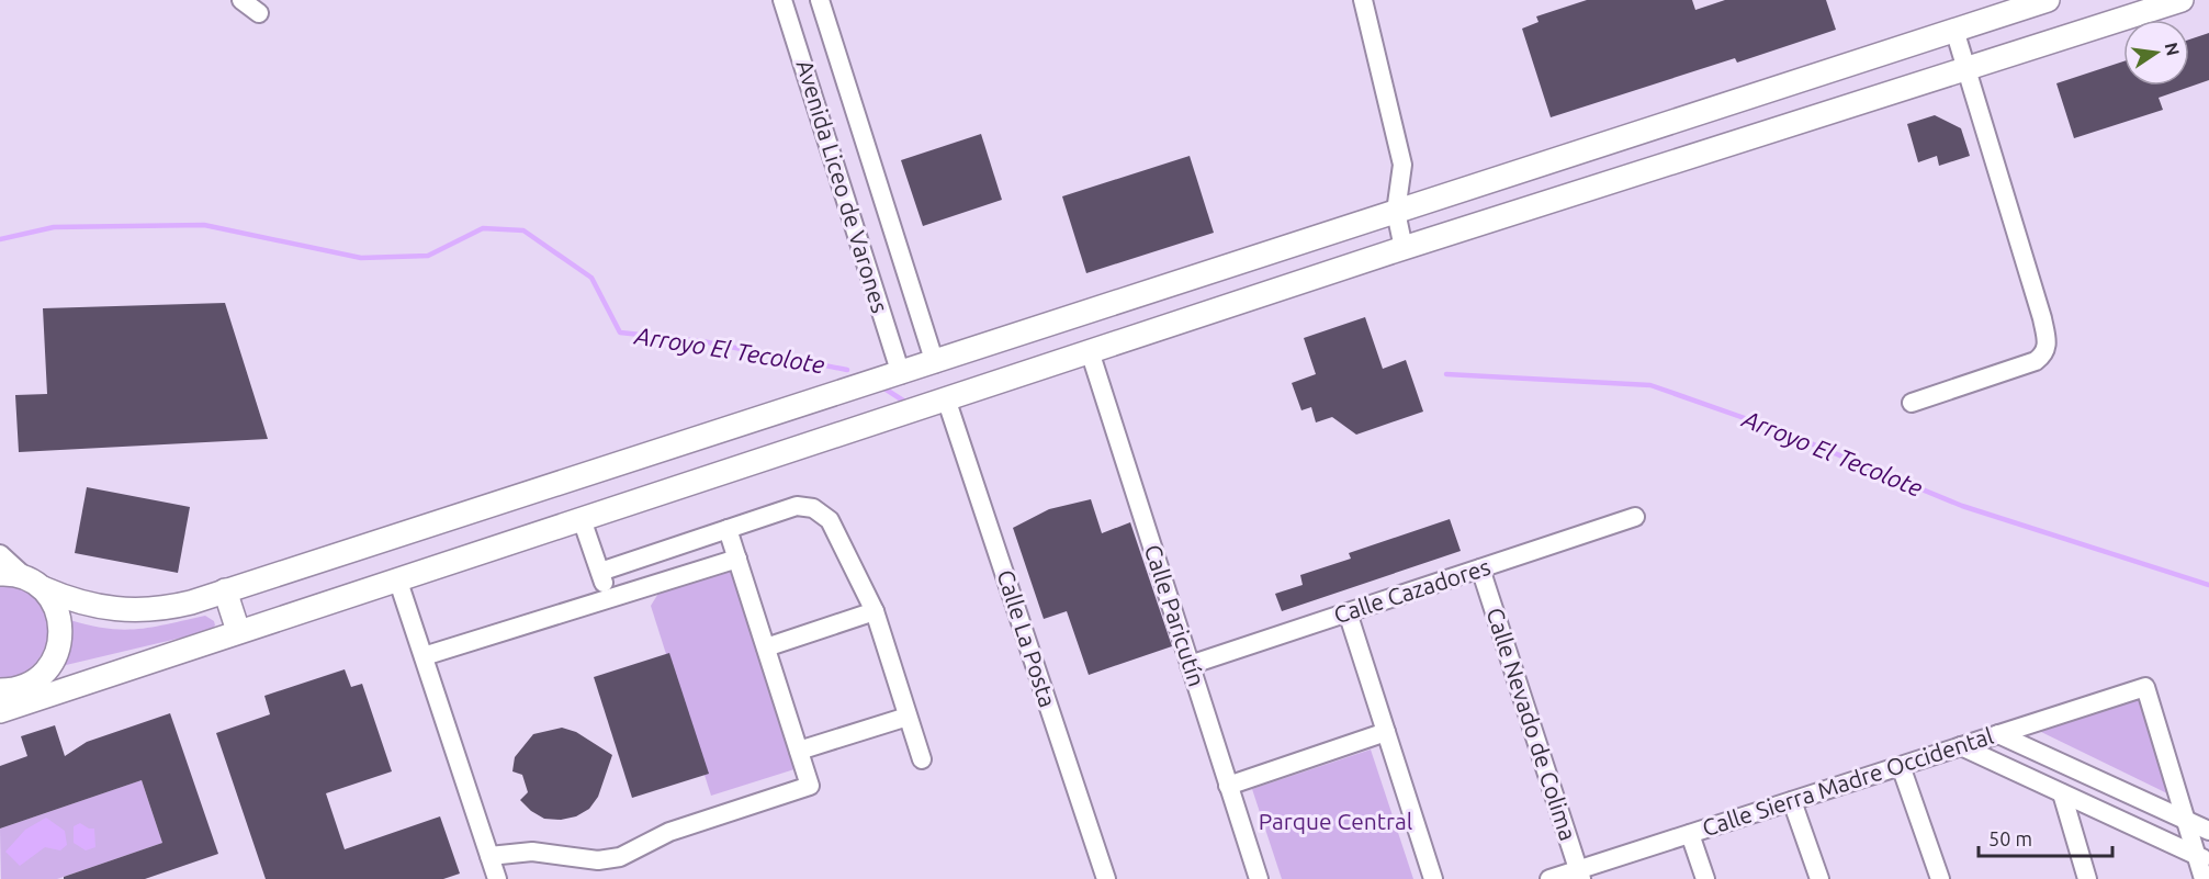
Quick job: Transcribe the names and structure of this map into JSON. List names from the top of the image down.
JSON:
{
  "streets": {
    "street": [
      "Avenida Liceo de Varones",
      "Calle Cazadores",
      "Calle Paricutín",
      "Calle La Posta",
      "Calle Nevado de Colima",
      "Calle Sierra Madre Occidental"
    ]
  },
  "crossings": [
    ["Calle Cazadores", "Calle Paricutín"],
    ["Calle Cazadores", "Calle Nevado de Colima"],
    ["Calle Nevado de Colima", "Calle Sierra Madre Occidental"]
  ],
  "water": ["Arroyo El Tecolote"],
  "parks": ["Parque Central"],
  "scale_bar": "50 m",
  "north": "right"
}
